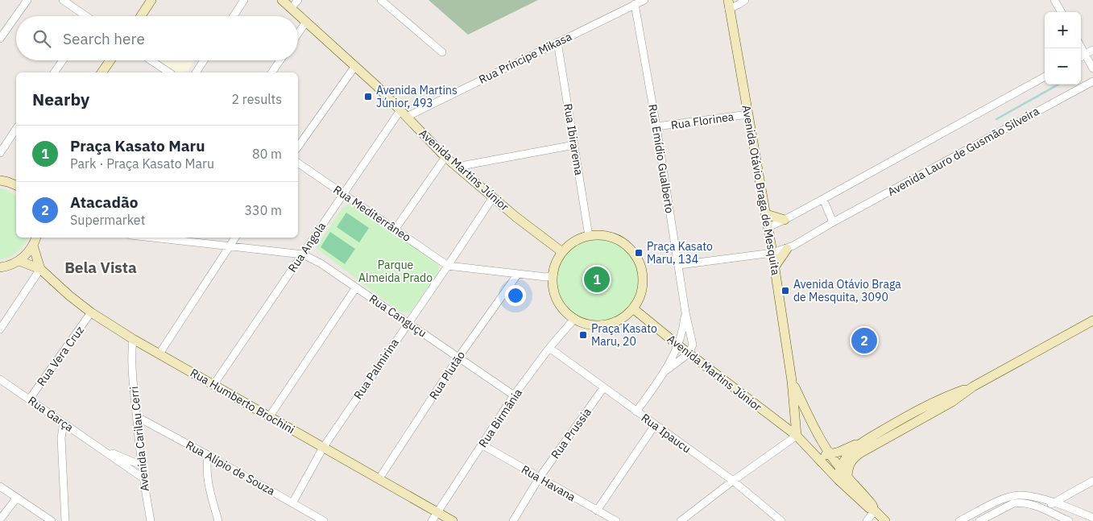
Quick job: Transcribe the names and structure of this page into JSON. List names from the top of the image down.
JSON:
{
  "streets": {
    "street": [
      "Rua Príncipe Mikasa",
      "Rua Florinea",
      "Rua Ibirarema",
      "Avenida Lauro de Gusmão Silveira",
      "Rua Emídio Gualberto",
      "Avenida Martins Júnior",
      "Avenida Otávio Braga de Mesquita",
      "Rua Mediterrâneo",
      "Rua Angola",
      "Rua Canguçu",
      "Rua Vera Cruz",
      "Rua Palmirina",
      "Rua Plutão",
      "Rua Humberto Brochini",
      "Rua Garça",
      "Rua Birmânia",
      "Rua Prussia",
      "Rua Ipaucu",
      "Avenida Carilau Cerri",
      "Rua Alípio de Souza",
      "Rua Havana"
    ]
  },
  "crossings": [
    ["Rua Príncipe Mikasa", "Rua Ibirarema"],
    ["Rua Príncipe Mikasa", "Rua Emídio Gualberto"],
    ["Rua Príncipe Mikasa", "Avenida Martins Júnior"],
    ["Rua Príncipe Mikasa", "Rua Angola"],
    ["Rua Florinea", "Rua Emídio Gualberto"],
    ["Rua Florinea", "Avenida Otávio Braga de Mesquita"],
    ["Rua Ibirarema", "Avenida Martins Júnior"],
    ["Rua Ibirarema", "Rua Birmânia"],
    ["Avenida Lauro de Gusmão Silveira", "Rua Emídio Gualberto"],
    ["Avenida Lauro de Gusmão Silveira", "Avenida Otávio Braga de Mesquita"],
    ["Rua Emídio Gualberto", "Avenida Martins Júnior"],
    ["Rua Emídio Gualberto", "Rua Ipaucu"],
    ["Avenida Martins Júnior", "Avenida Otávio Braga de Mesquita"],
    ["Avenida Martins Júnior", "Rua Angola"],
    ["Avenida Martins Júnior", "Rua Palmirina"],
    ["Avenida Martins Júnior", "Rua Birmânia"],
    ["Rua Mediterrâneo", "Rua Angola"],
    ["Rua Mediterrâneo", "Rua Palmirina"],
    ["Rua Angola", "Rua Canguçu"],
    ["Rua Angola", "Rua Humberto Brochini"],
    ["Rua Canguçu", "Rua Palmirina"],
    ["Rua Canguçu", "Rua Plutão"],
    ["Rua Canguçu", "Rua Birmânia"],
    ["Rua Vera Cruz", "Rua Humberto Brochini"],
    ["Rua Vera Cruz", "Rua Garça"],
    ["Rua Palmirina", "Rua Humberto Brochini"],
    ["Rua Palmirina", "Rua Alípio de Souza"],
    ["Rua Plutão", "Rua Humberto Brochini"],
    ["Rua Humberto Brochini", "Rua Birmânia"],
    ["Rua Humberto Brochini", "Avenida Carilau Cerri"],
    ["Rua Garça", "Avenida Carilau Cerri"],
    ["Rua Birmânia", "Rua Ipaucu"],
    ["Rua Birmânia", "Rua Havana"],
    ["Rua Prussia", "Rua Ipaucu"],
    ["Rua Prussia", "Rua Havana"],
    ["Avenida Carilau Cerri", "Rua Alípio de Souza"]
  ],
  "districts": ["Bela Vista"],
  "parks": ["Parque Almeida Prado"],
  "places": {
    "transit": [
      "Avenida Martins Júnior, 493",
      "Praça Kasato Maru, 134",
      "Avenida Otávio Braga de Mesquita, 3090",
      "Praça Kasato Maru, 20"
    ]
  },
  "page": {
    "map_buttons": ["+", "−"],
    "search": "Search here",
    "heading": ["Nearby", "2 results"],
    "list": [
      {
        "mark": "1",
        "name": "Praça Kasato Maru",
        "note": "Park · Praça Kasato Maru",
        "value": "80 m"
      },
      {
        "mark": "2",
        "name": "Atacadão",
        "note": "Supermarket",
        "value": "330 m"
      }
    ],
    "pins": ["1", "2"]
  }
}
